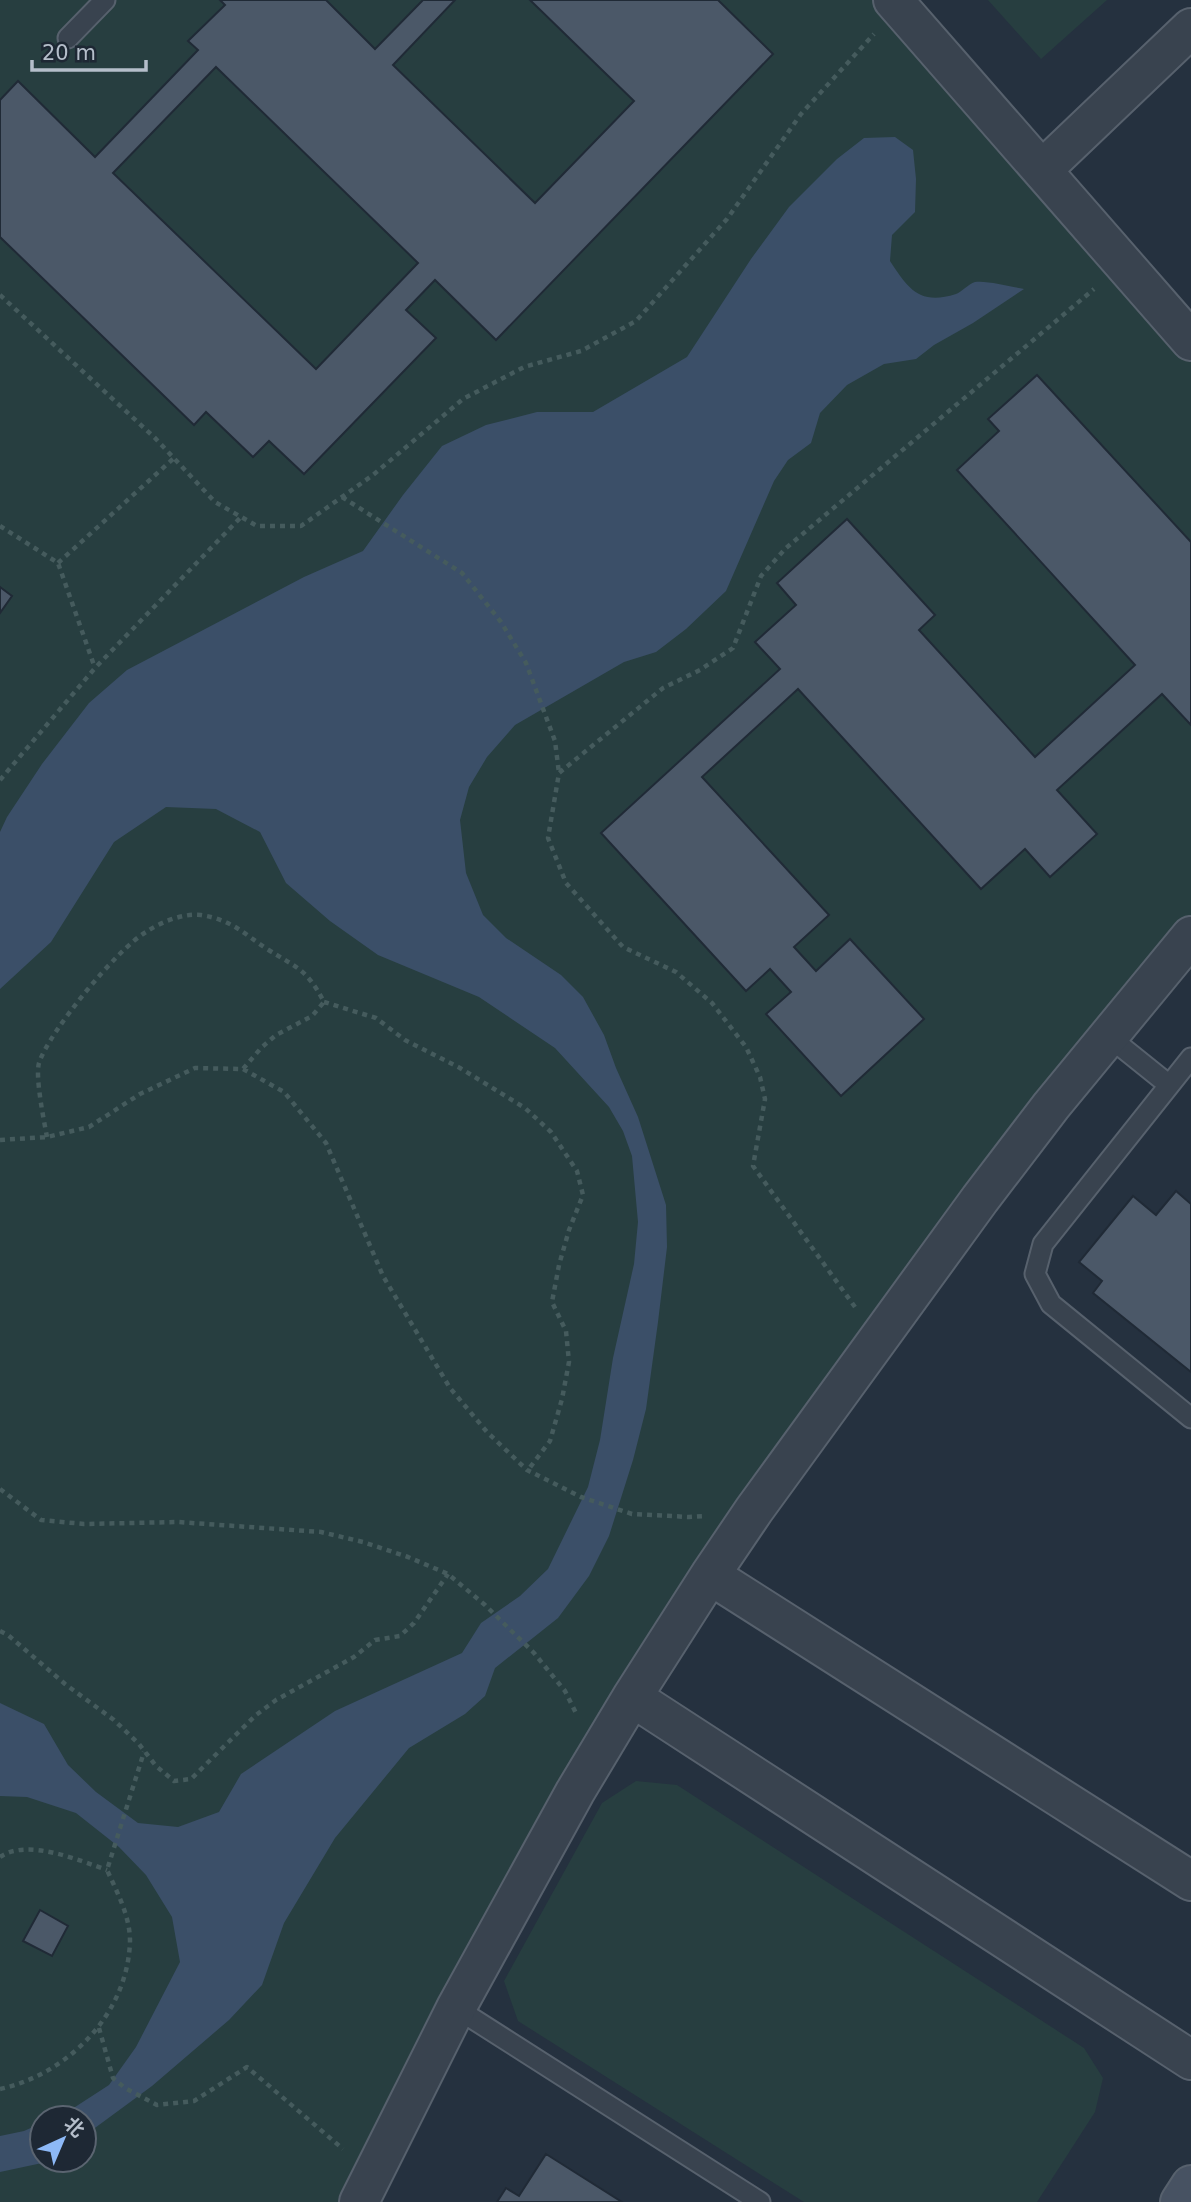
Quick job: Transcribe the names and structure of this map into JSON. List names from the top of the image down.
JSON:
{
  "scale_bar": "20 m",
  "north": "top right"
}
